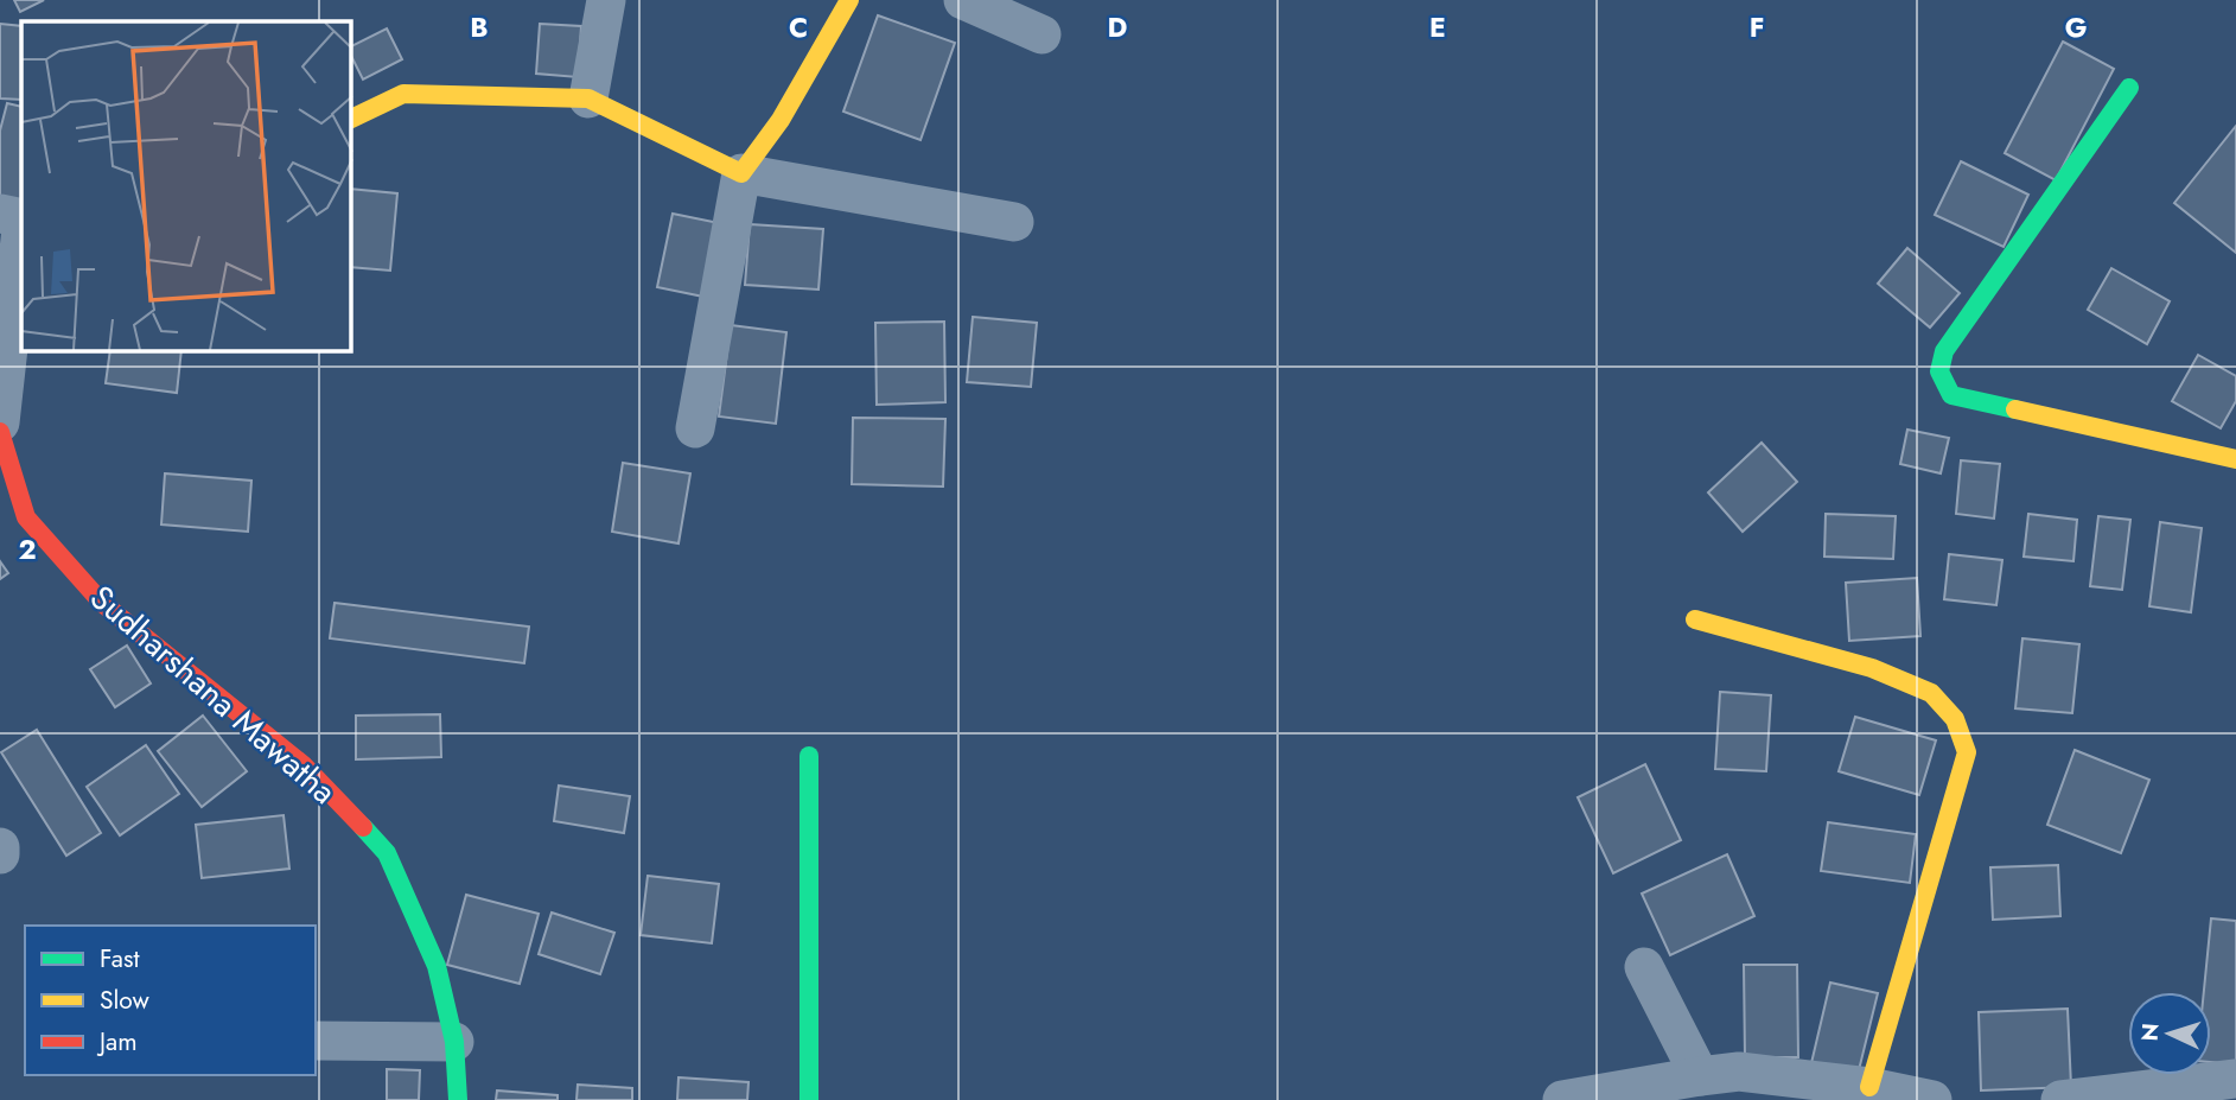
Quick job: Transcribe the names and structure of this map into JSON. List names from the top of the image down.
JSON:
{
  "streets": {
    "street": ["Sudharshana Mawatha"]
  },
  "legend": ["Fast", "Slow", "Jam"],
  "north": "left",
  "grid": {
    "columns": [
      "B",
      "C",
      "D",
      "E",
      "F",
      "G"
    ],
    "rows": ["2"]
  }
}
